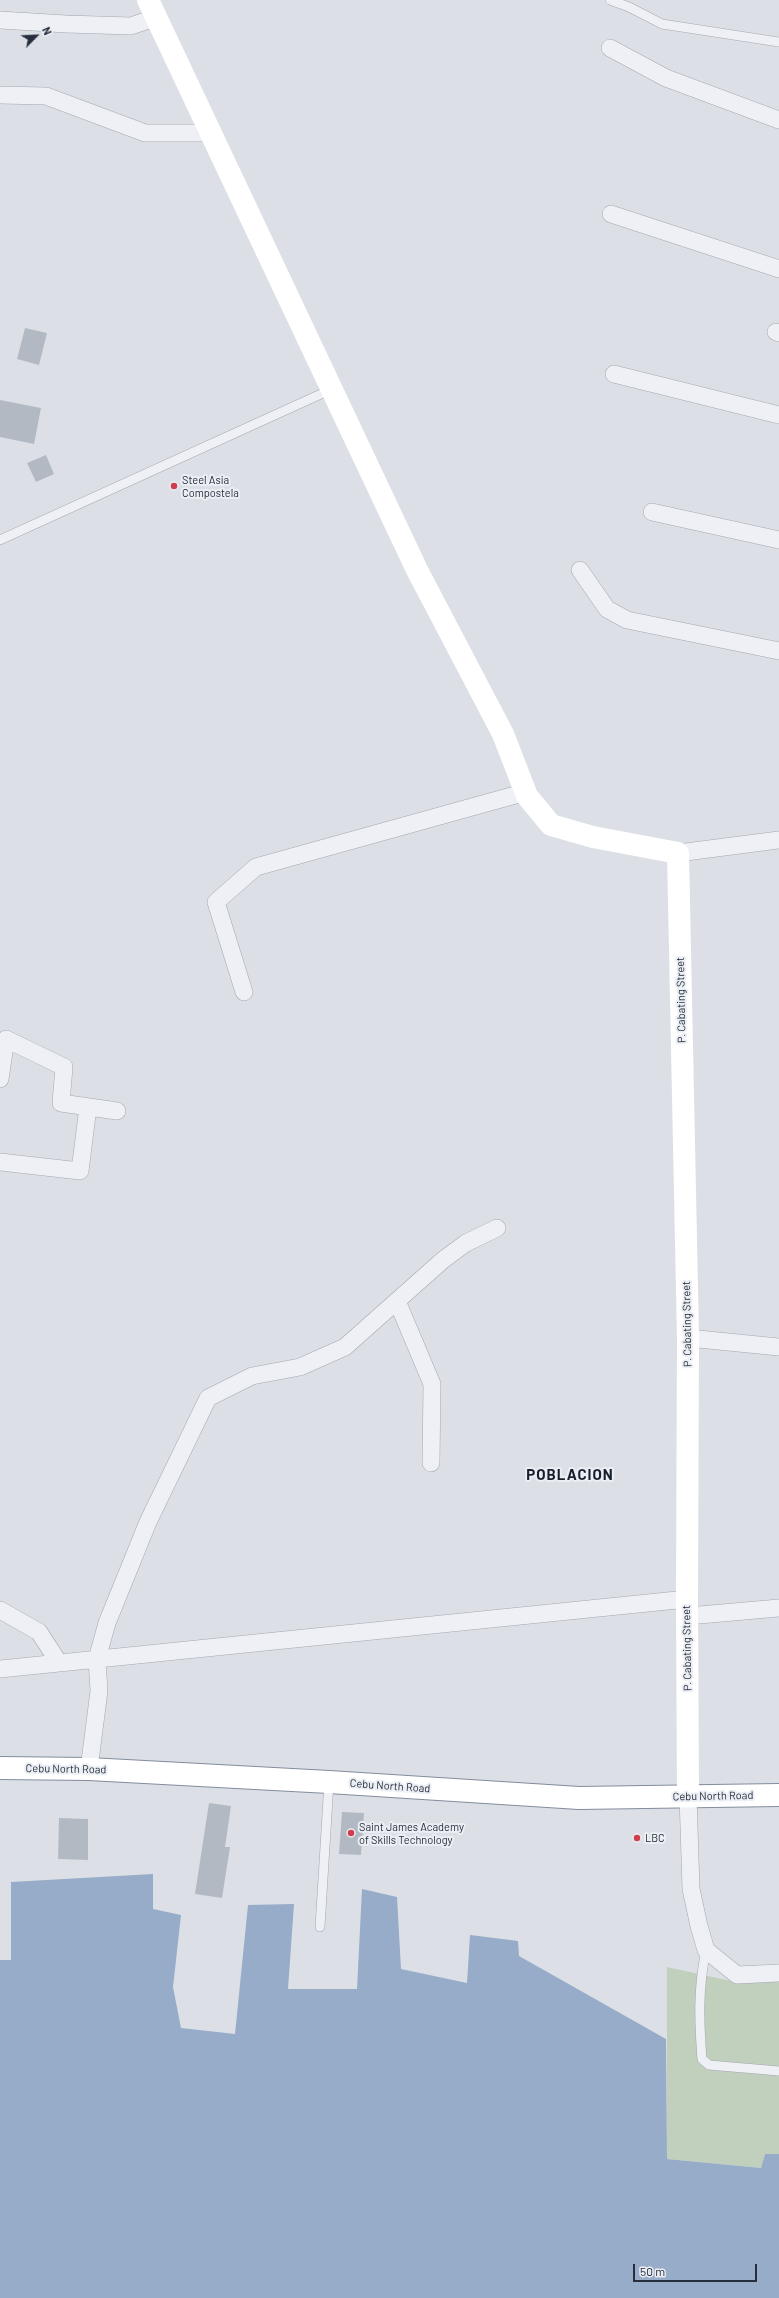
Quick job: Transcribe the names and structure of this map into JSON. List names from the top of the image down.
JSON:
{
  "streets": {
    "main road": ["P. Cabating Street", "Cebu North Road"]
  },
  "crossings": [
    ["P. Cabating Street", "Cebu North Road"]
  ],
  "districts": ["POBLACION"],
  "places": ["Steel Asia Compostela", "Saint James Academy of Skills Technology", "LBC"],
  "scale_bar": "50 m",
  "north": "top right"
}
